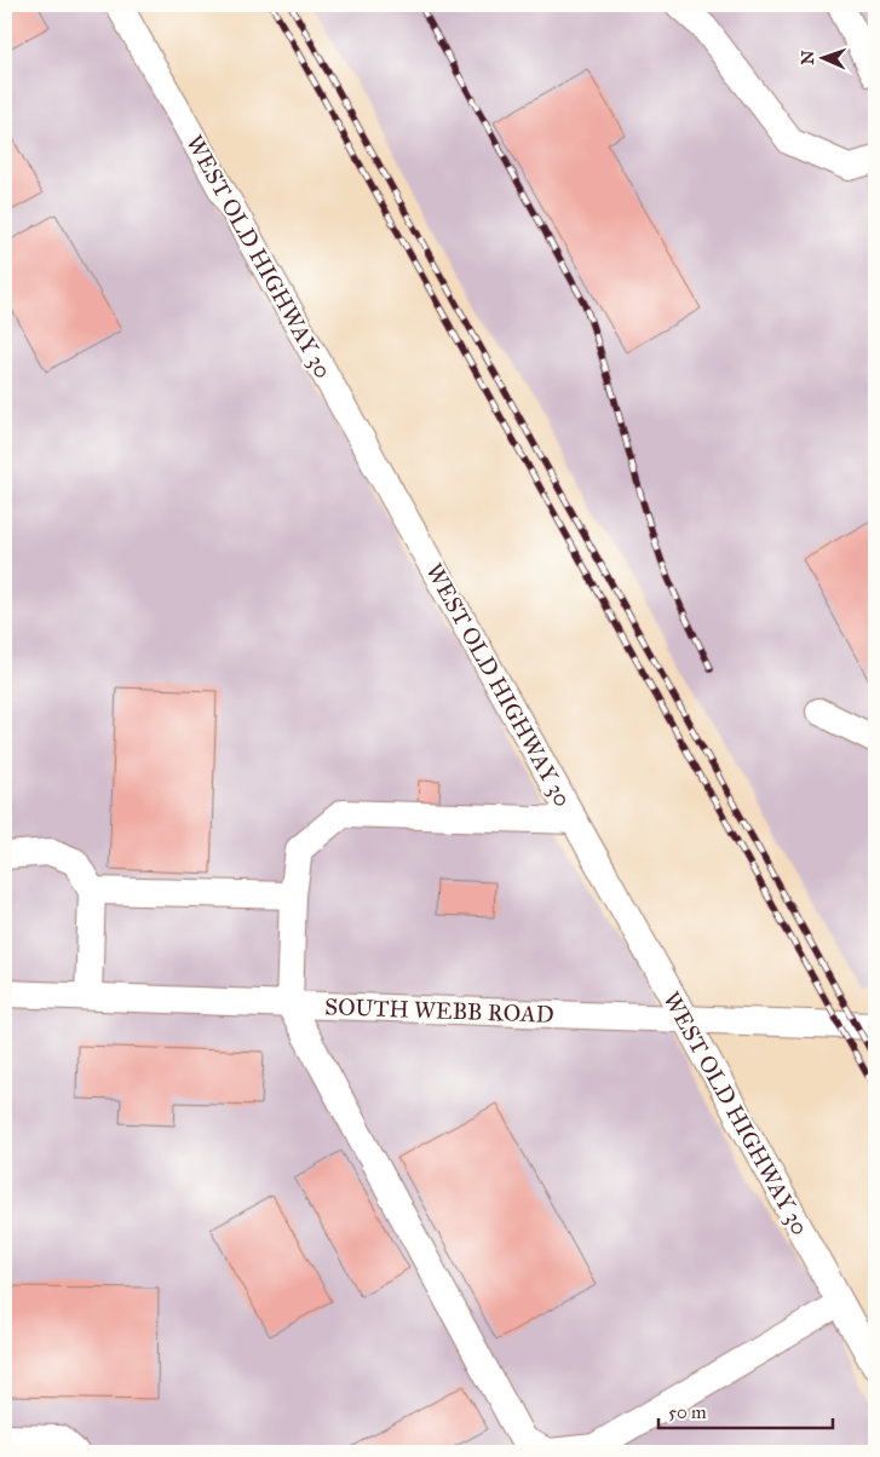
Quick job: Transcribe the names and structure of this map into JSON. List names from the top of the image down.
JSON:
{
  "streets": {
    "street": ["WEST OLD HIGHWAY 30", "SOUTH WEBB ROAD"]
  },
  "crossings": [
    ["WEST OLD HIGHWAY 30", "SOUTH WEBB ROAD"]
  ],
  "scale_bar": "50 m",
  "north": "left"
}
